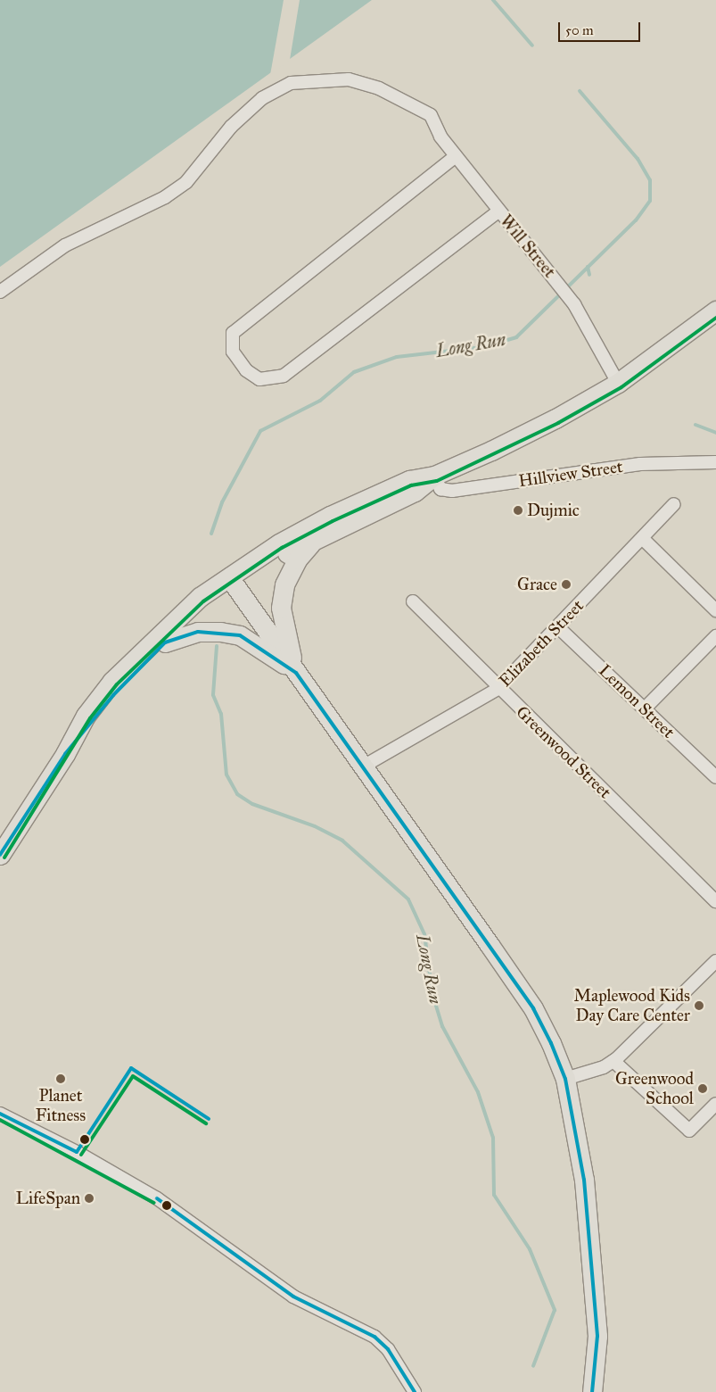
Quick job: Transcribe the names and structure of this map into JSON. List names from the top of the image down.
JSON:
{
  "streets": {
    "street": [
      "Will Street",
      "Hillview Street",
      "Elizabeth Street",
      "Lemon Street",
      "Greenwood Street"
    ]
  },
  "crossings": [
    ["Elizabeth Street", "Lemon Street"],
    ["Elizabeth Street", "Greenwood Street"]
  ],
  "water": ["Long Run"],
  "places": [
    "Dujmic",
    "Grace",
    "Maplewood Kids Day Care Center",
    "Planet Fitness",
    "Greenwood School",
    "LifeSpan"
  ],
  "scale_bar": "50 m"
}
